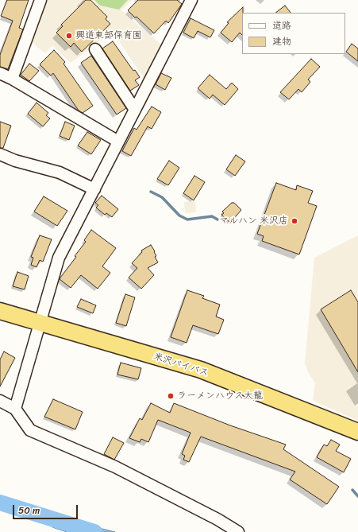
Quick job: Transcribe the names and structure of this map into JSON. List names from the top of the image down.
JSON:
{
  "streets": {
    "highway": ["米沢バイパス"]
  },
  "places": ["興道東部保育園", "マルハン 米沢店", "ラーメンハウス大龍"],
  "legend": ["道路", "建物"],
  "scale_bar": "50 m"
}
